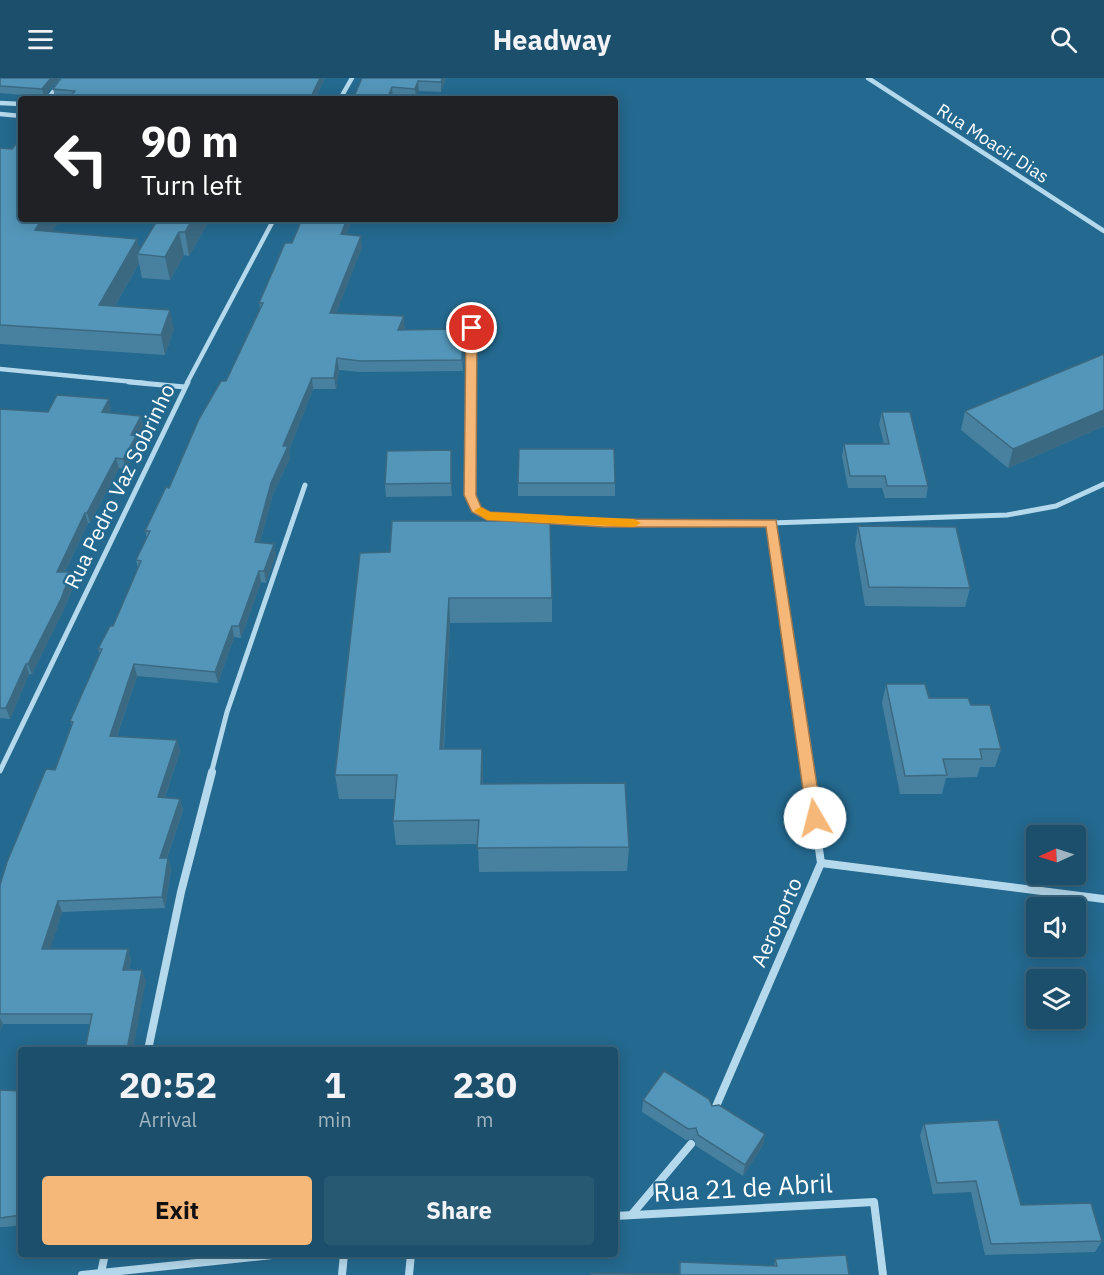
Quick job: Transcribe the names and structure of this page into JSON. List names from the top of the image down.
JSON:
{
  "streets": {
    "street": [
      "Rua Moacir Dias",
      "Rua Pedro Vaz Sobrinho",
      "Aeroporto",
      "Rua 21 de Abril"
    ]
  },
  "north": "left",
  "page": {
    "header": "Headway",
    "turn": ["90 m", "Turn left"],
    "eta": [
      "20:52",
      "Arrival",
      "1",
      "min",
      "230",
      "m"
    ],
    "buttons": ["Exit", "Share"]
  }
}
